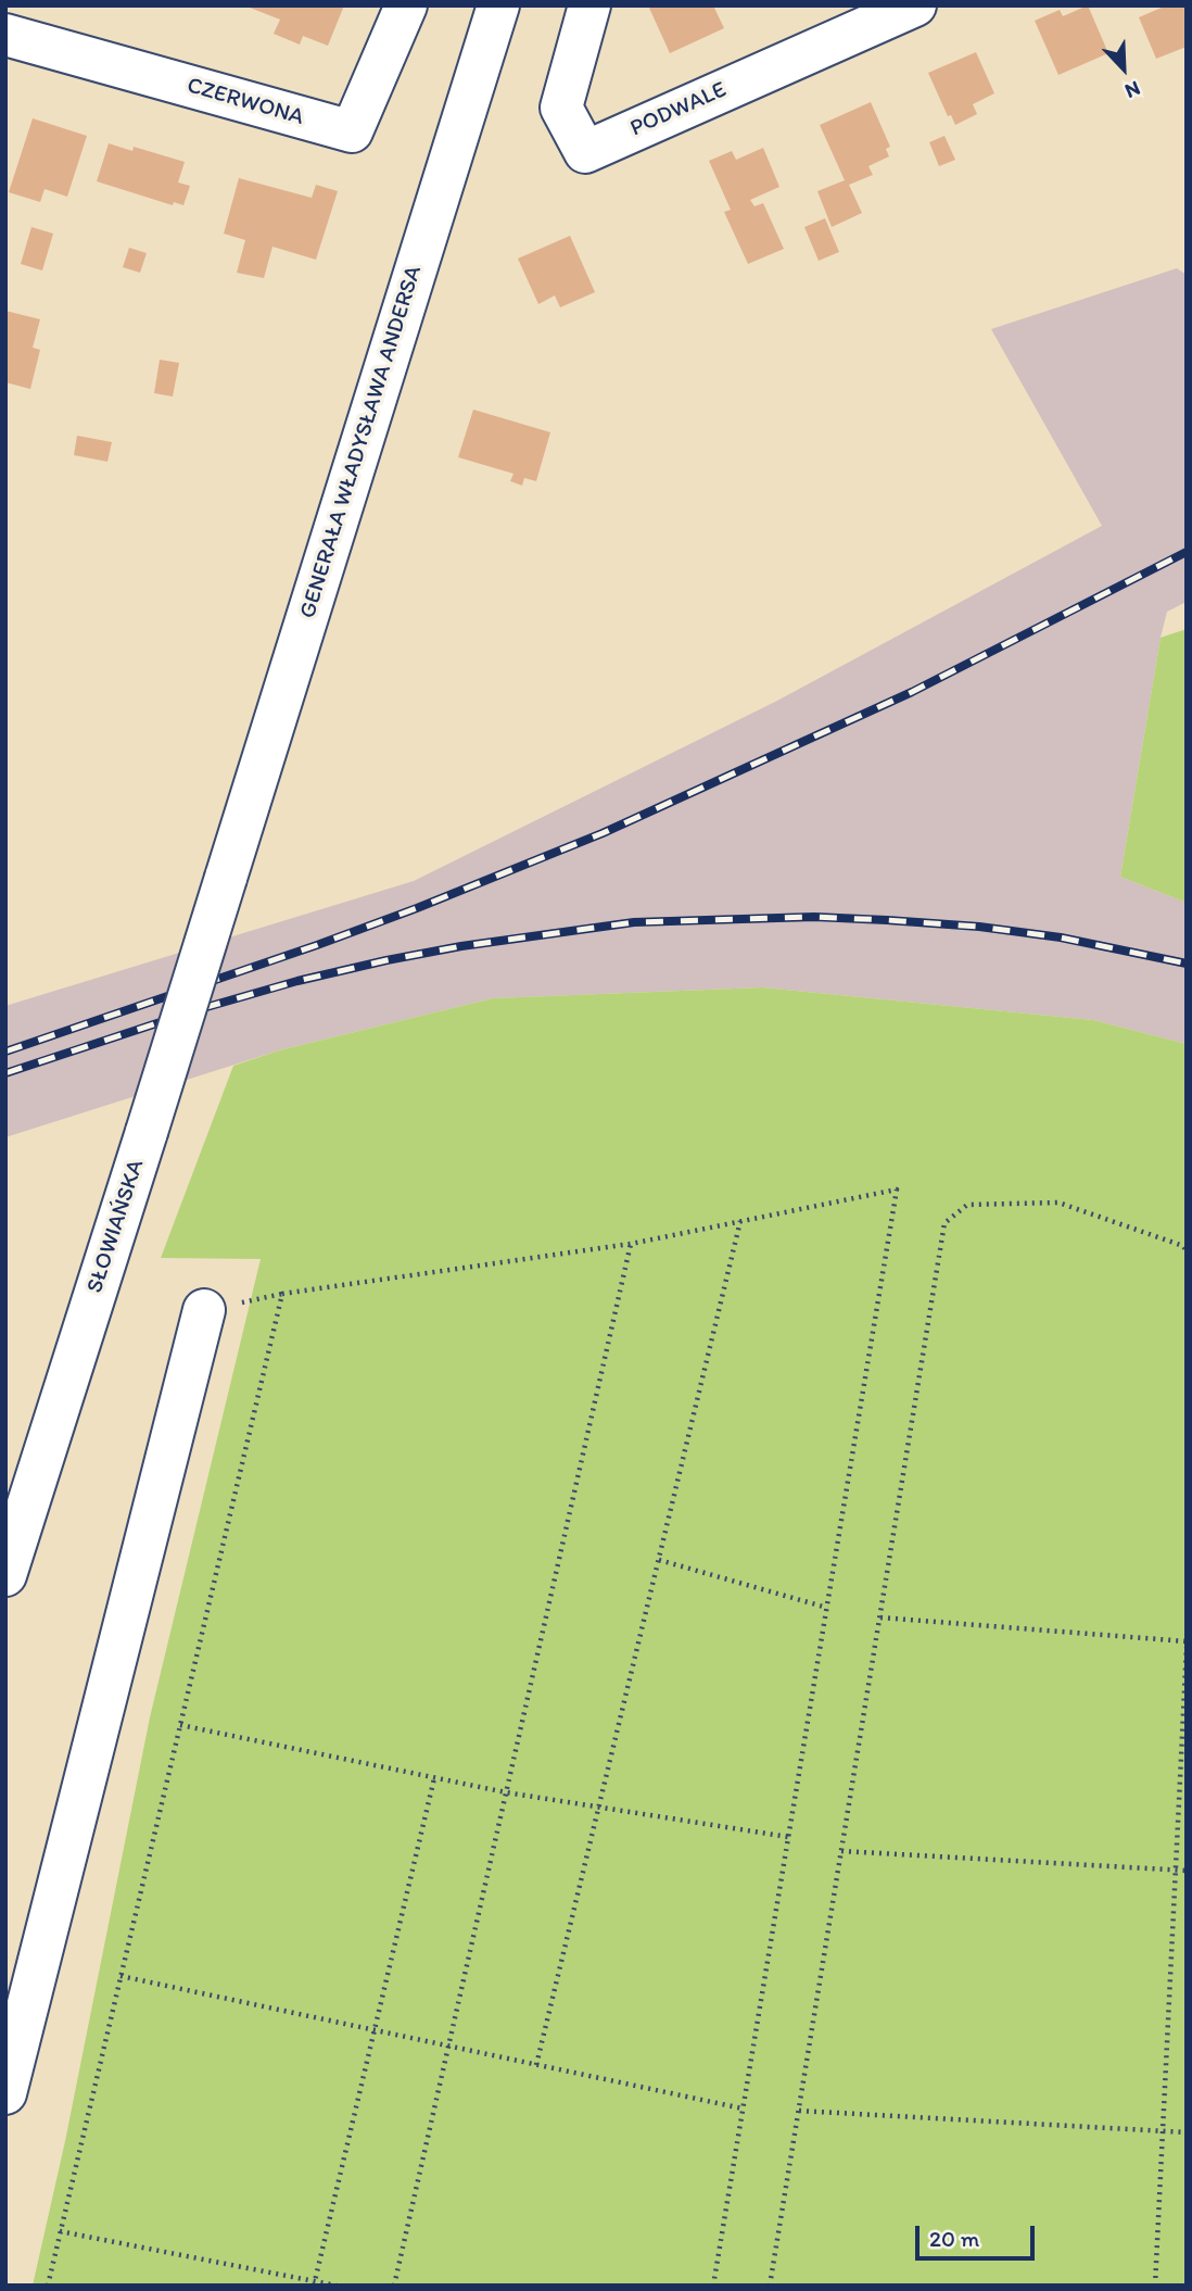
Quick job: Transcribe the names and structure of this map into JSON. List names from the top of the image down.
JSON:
{
  "streets": {
    "street": [
      "CZERWONA",
      "PODWALE",
      "GENERAŁA WŁADYSŁAWA ANDERSA",
      "SŁOWIAŃSKA"
    ]
  },
  "crossings": [
    ["GENERAŁA WŁADYSŁAWA ANDERSA", "SŁOWIAŃSKA"]
  ],
  "scale_bar": "20 m",
  "north": "bottom right"
}
